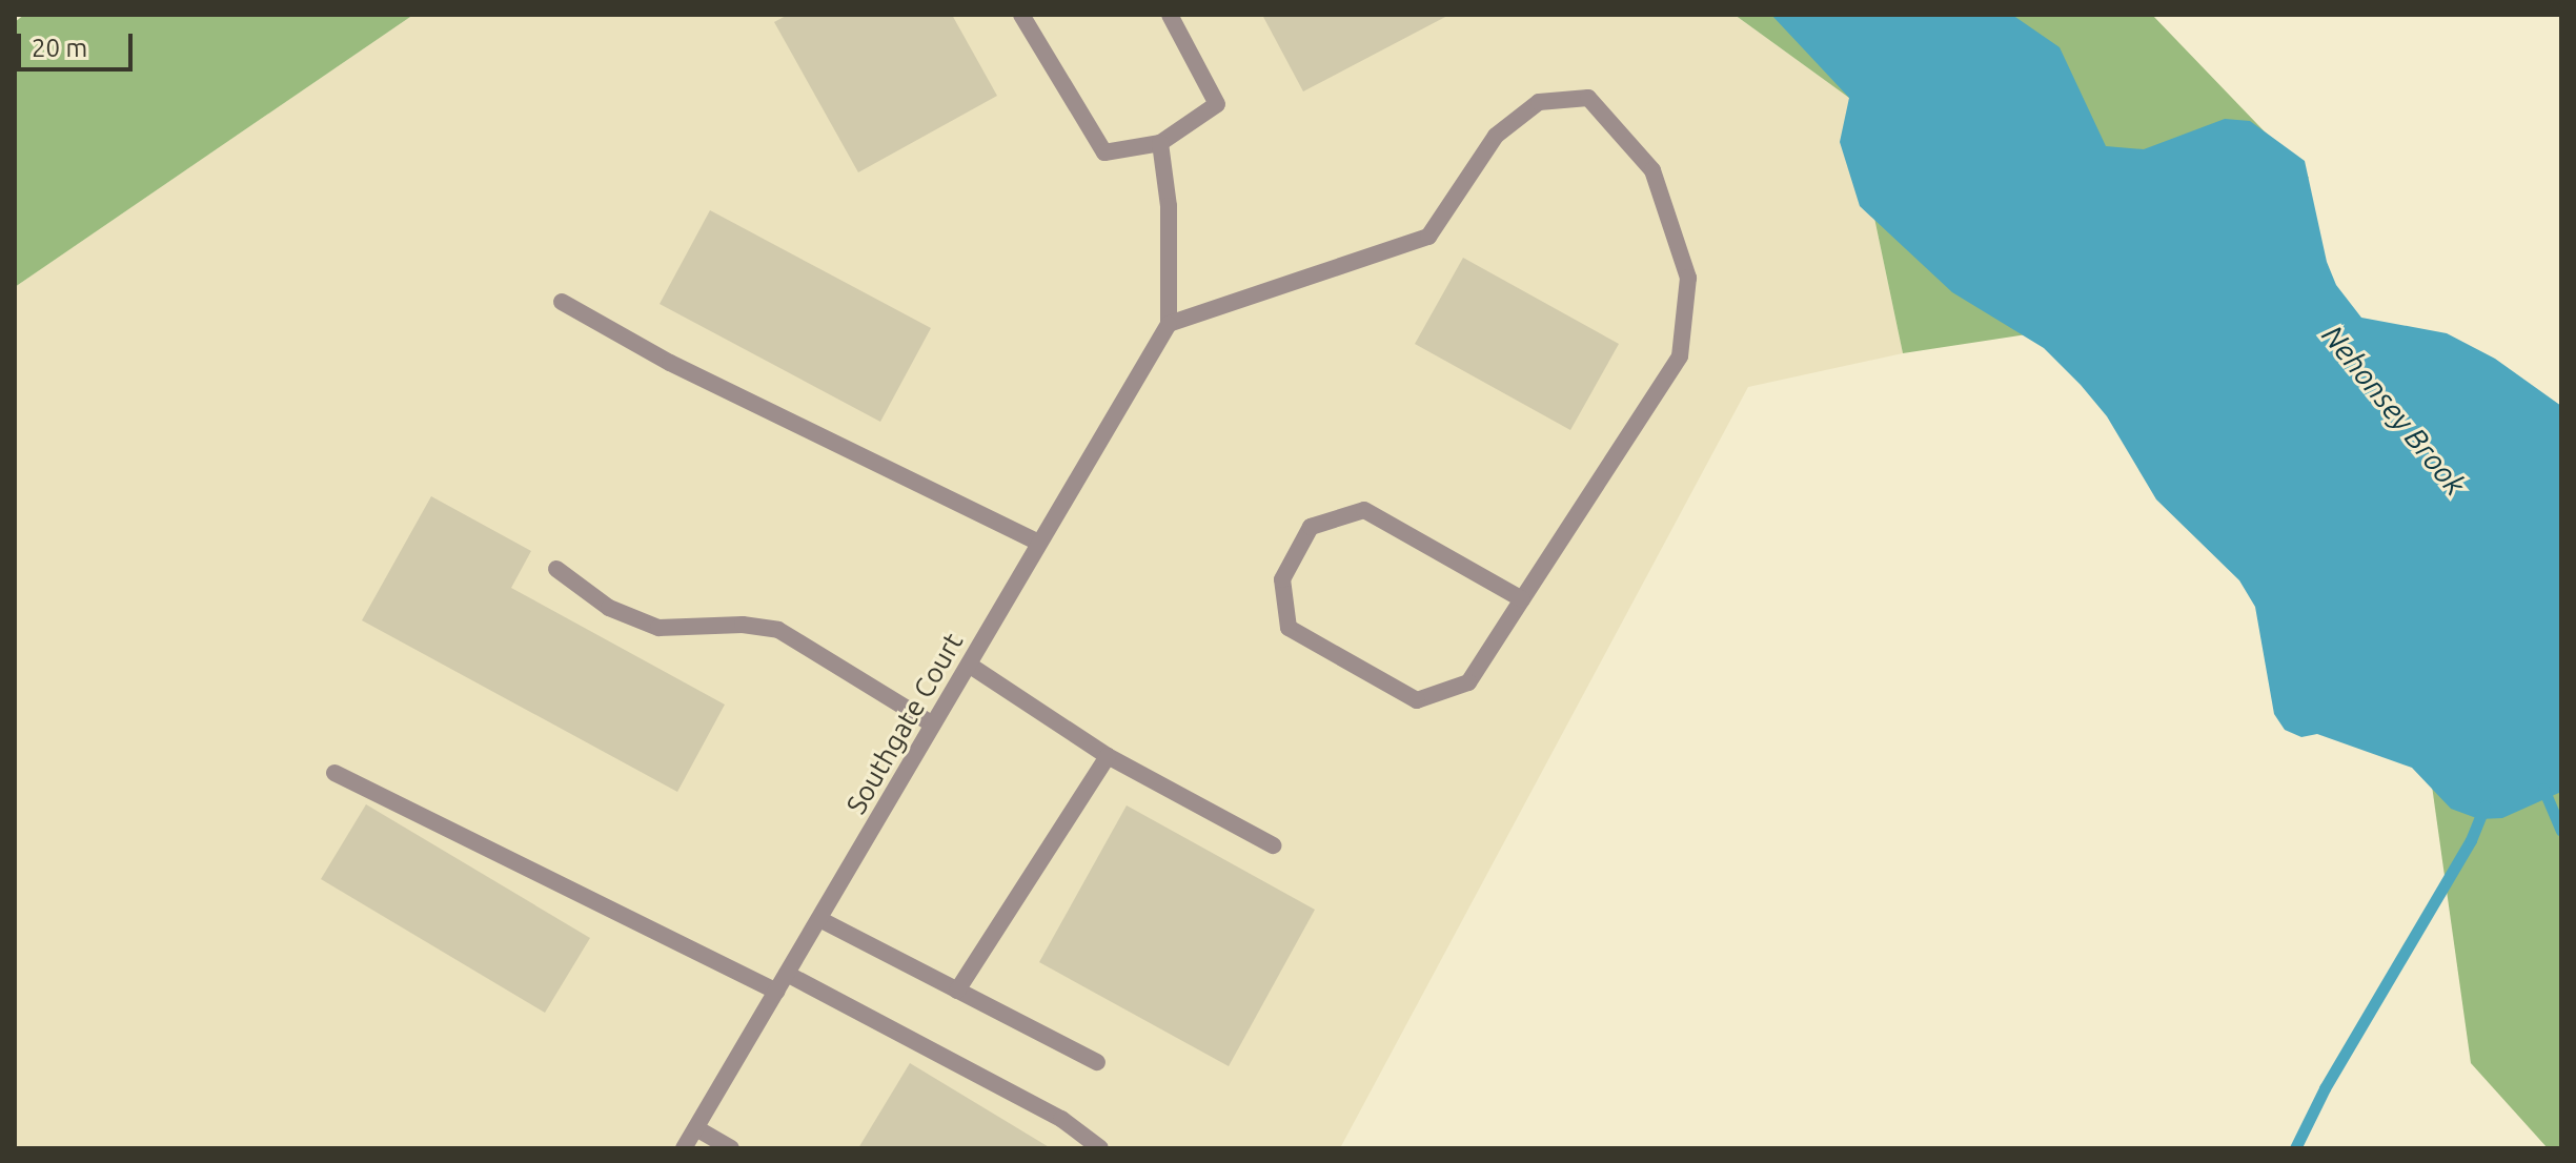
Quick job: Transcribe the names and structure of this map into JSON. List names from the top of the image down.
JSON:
{
  "streets": {
    "street": ["Southgate Court"]
  },
  "water": ["Nehonsey Brook"],
  "scale_bar": "20 m"
}
